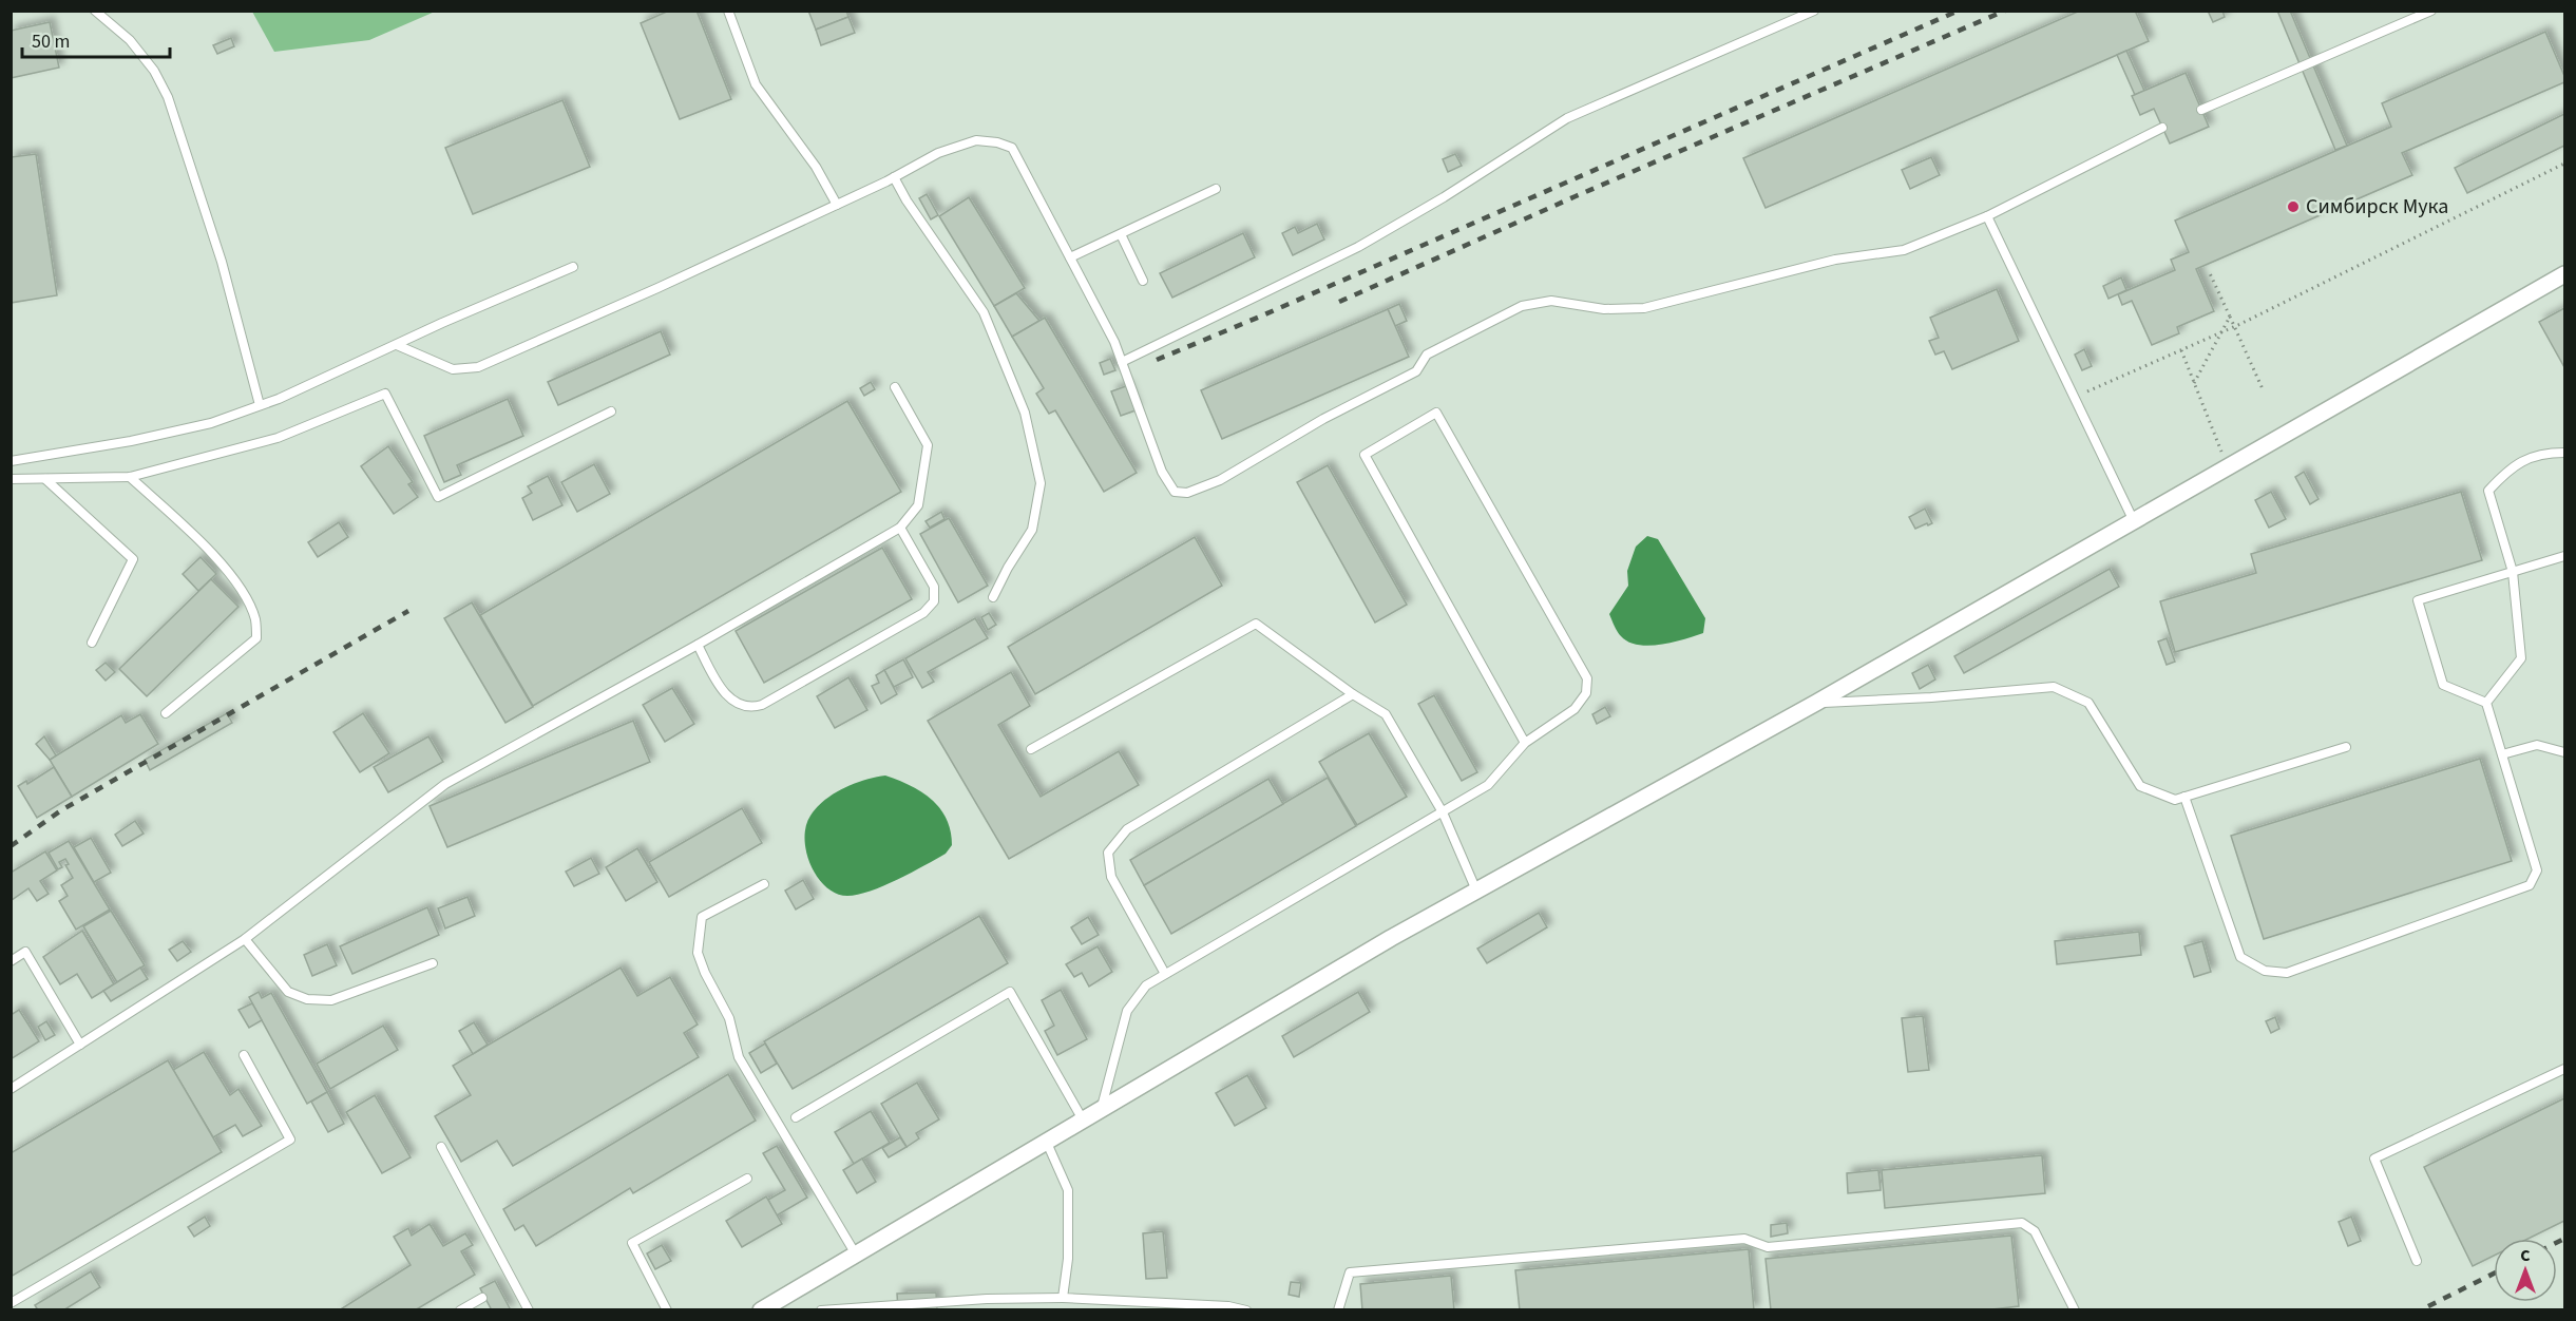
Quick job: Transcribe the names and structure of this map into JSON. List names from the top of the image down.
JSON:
{
  "places": ["Симбирск Мука"],
  "scale_bar": "50 m",
  "north": "top"
}
